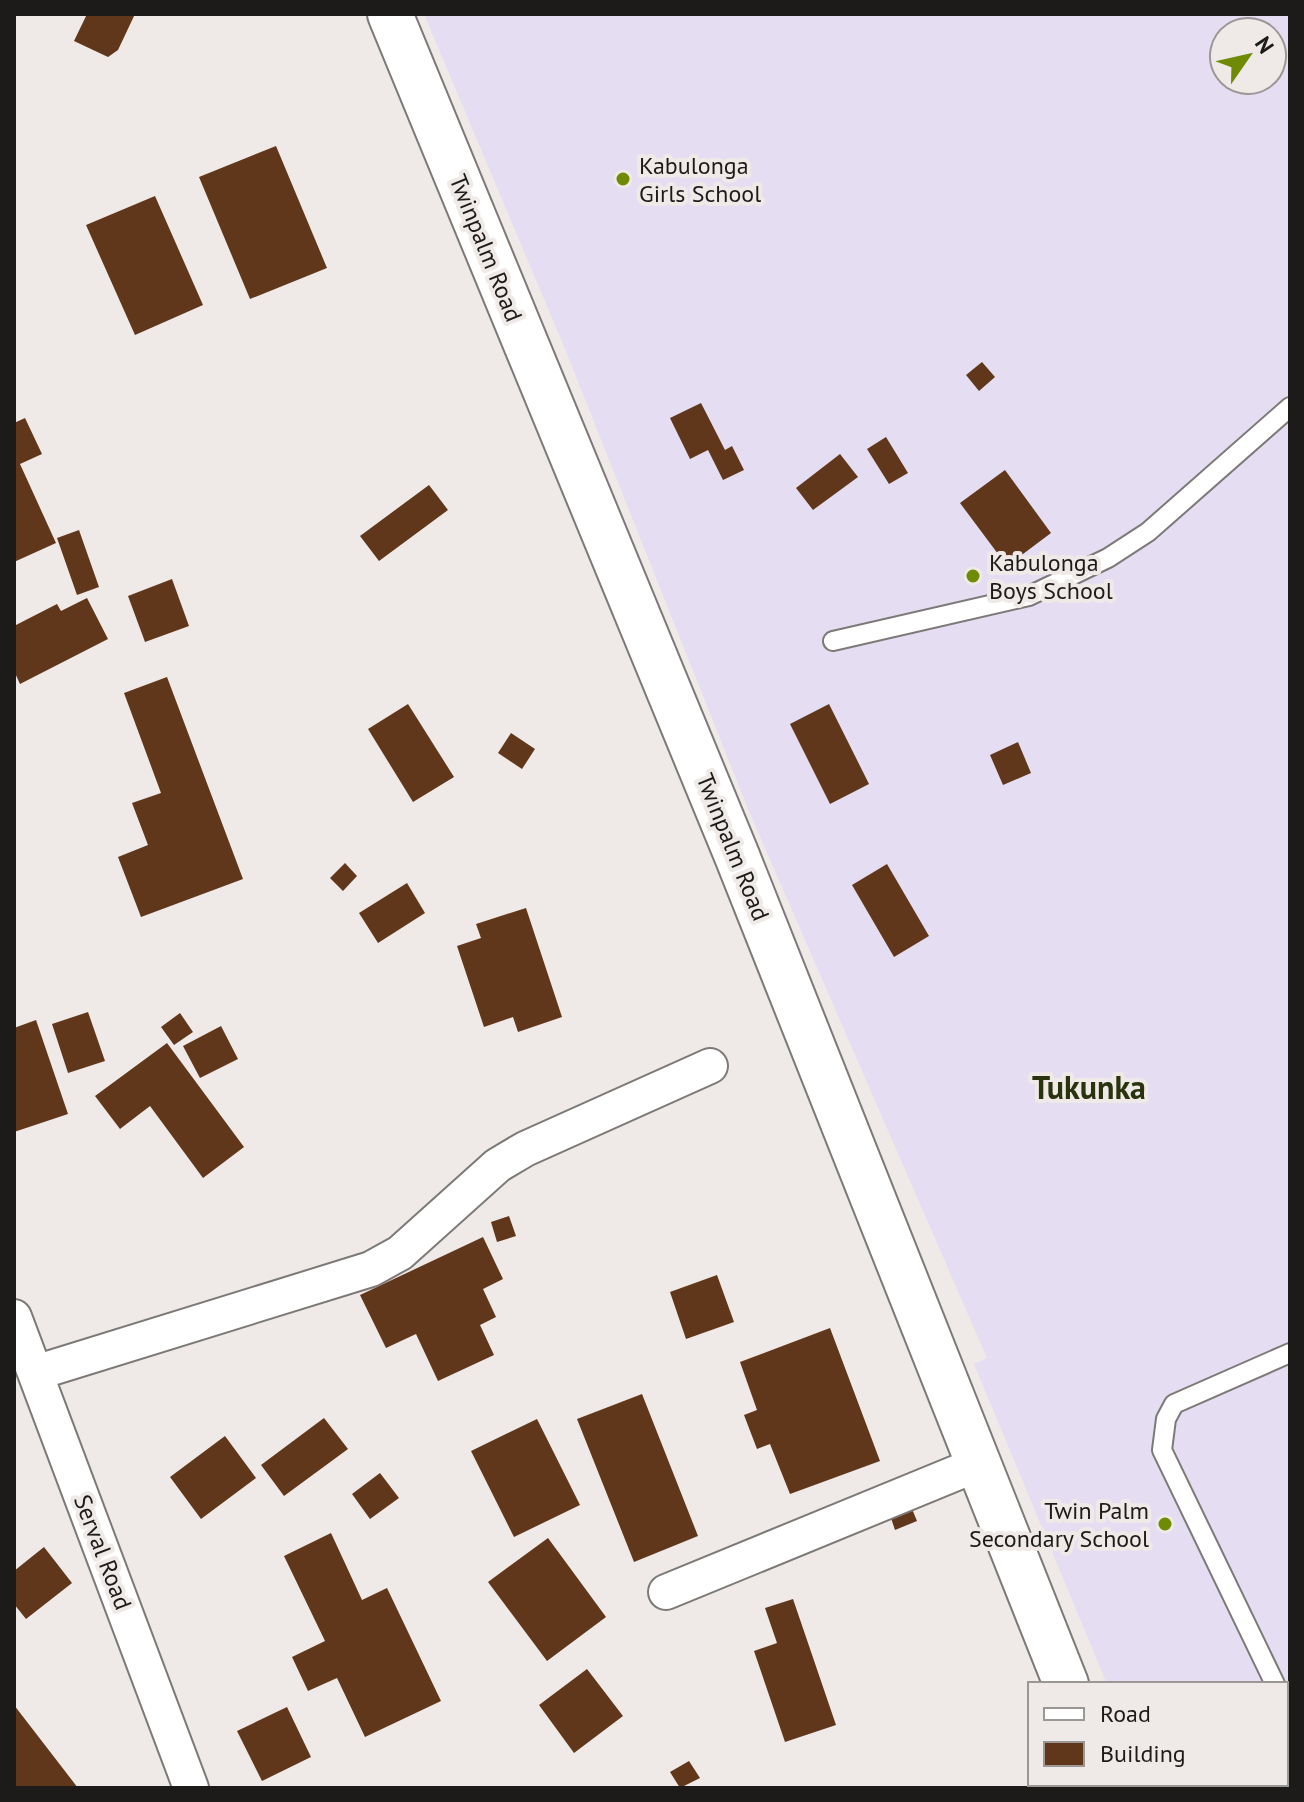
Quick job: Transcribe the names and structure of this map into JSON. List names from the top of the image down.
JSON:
{
  "streets": {
    "main road": ["Twinpalm Road"],
    "street": ["Serval Road"]
  },
  "districts": ["Tukunka"],
  "places": ["Kabulonga Girls School", "Kabulonga Boys School", "Twin Palm Secondary School"],
  "legend": ["Road", "Building"],
  "north": "top right"
}
